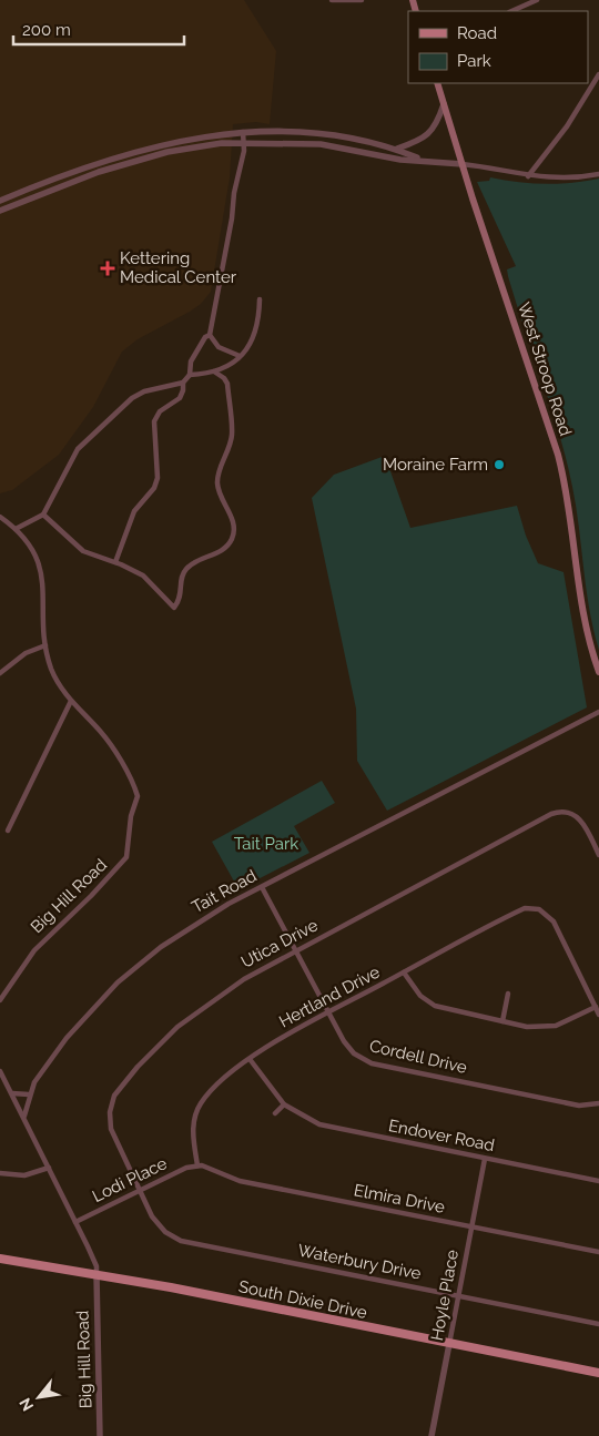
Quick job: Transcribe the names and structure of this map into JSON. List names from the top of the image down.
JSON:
{
  "streets": {
    "main road": ["West Stroop Road", "South Dixie Drive"],
    "street": [
      "Tait Road",
      "Big Hill Road",
      "Utica Drive",
      "Hertland Drive",
      "Cordell Drive",
      "Endover Road",
      "Lodi Place",
      "Elmira Drive",
      "Waterbury Drive",
      "Hoyle Place"
    ]
  },
  "crossings": [
    ["Tait Road", "Big Hill Road"],
    ["Tait Road", "Cordell Drive"],
    ["Big Hill Road", "Lodi Place"],
    ["Big Hill Road", "South Dixie Drive"],
    ["Utica Drive", "Cordell Drive"],
    ["Utica Drive", "Lodi Place"],
    ["Utica Drive", "Waterbury Drive"],
    ["Hertland Drive", "Cordell Drive"],
    ["Hertland Drive", "Endover Road"],
    ["Hertland Drive", "Lodi Place"],
    ["Hertland Drive", "Elmira Drive"],
    ["Endover Road", "Hoyle Place"],
    ["Lodi Place", "Elmira Drive"],
    ["Lodi Place", "Waterbury Drive"],
    ["Elmira Drive", "Hoyle Place"],
    ["Waterbury Drive", "Hoyle Place"],
    ["Hoyle Place", "South Dixie Drive"]
  ],
  "parks": ["Tait Park"],
  "places": {
    "health": ["Kettering Medical Center"],
    "other": ["Moraine Farm"]
  },
  "legend": ["Road", "Park"],
  "scale_bar": "200 m",
  "north": "bottom left"
}
